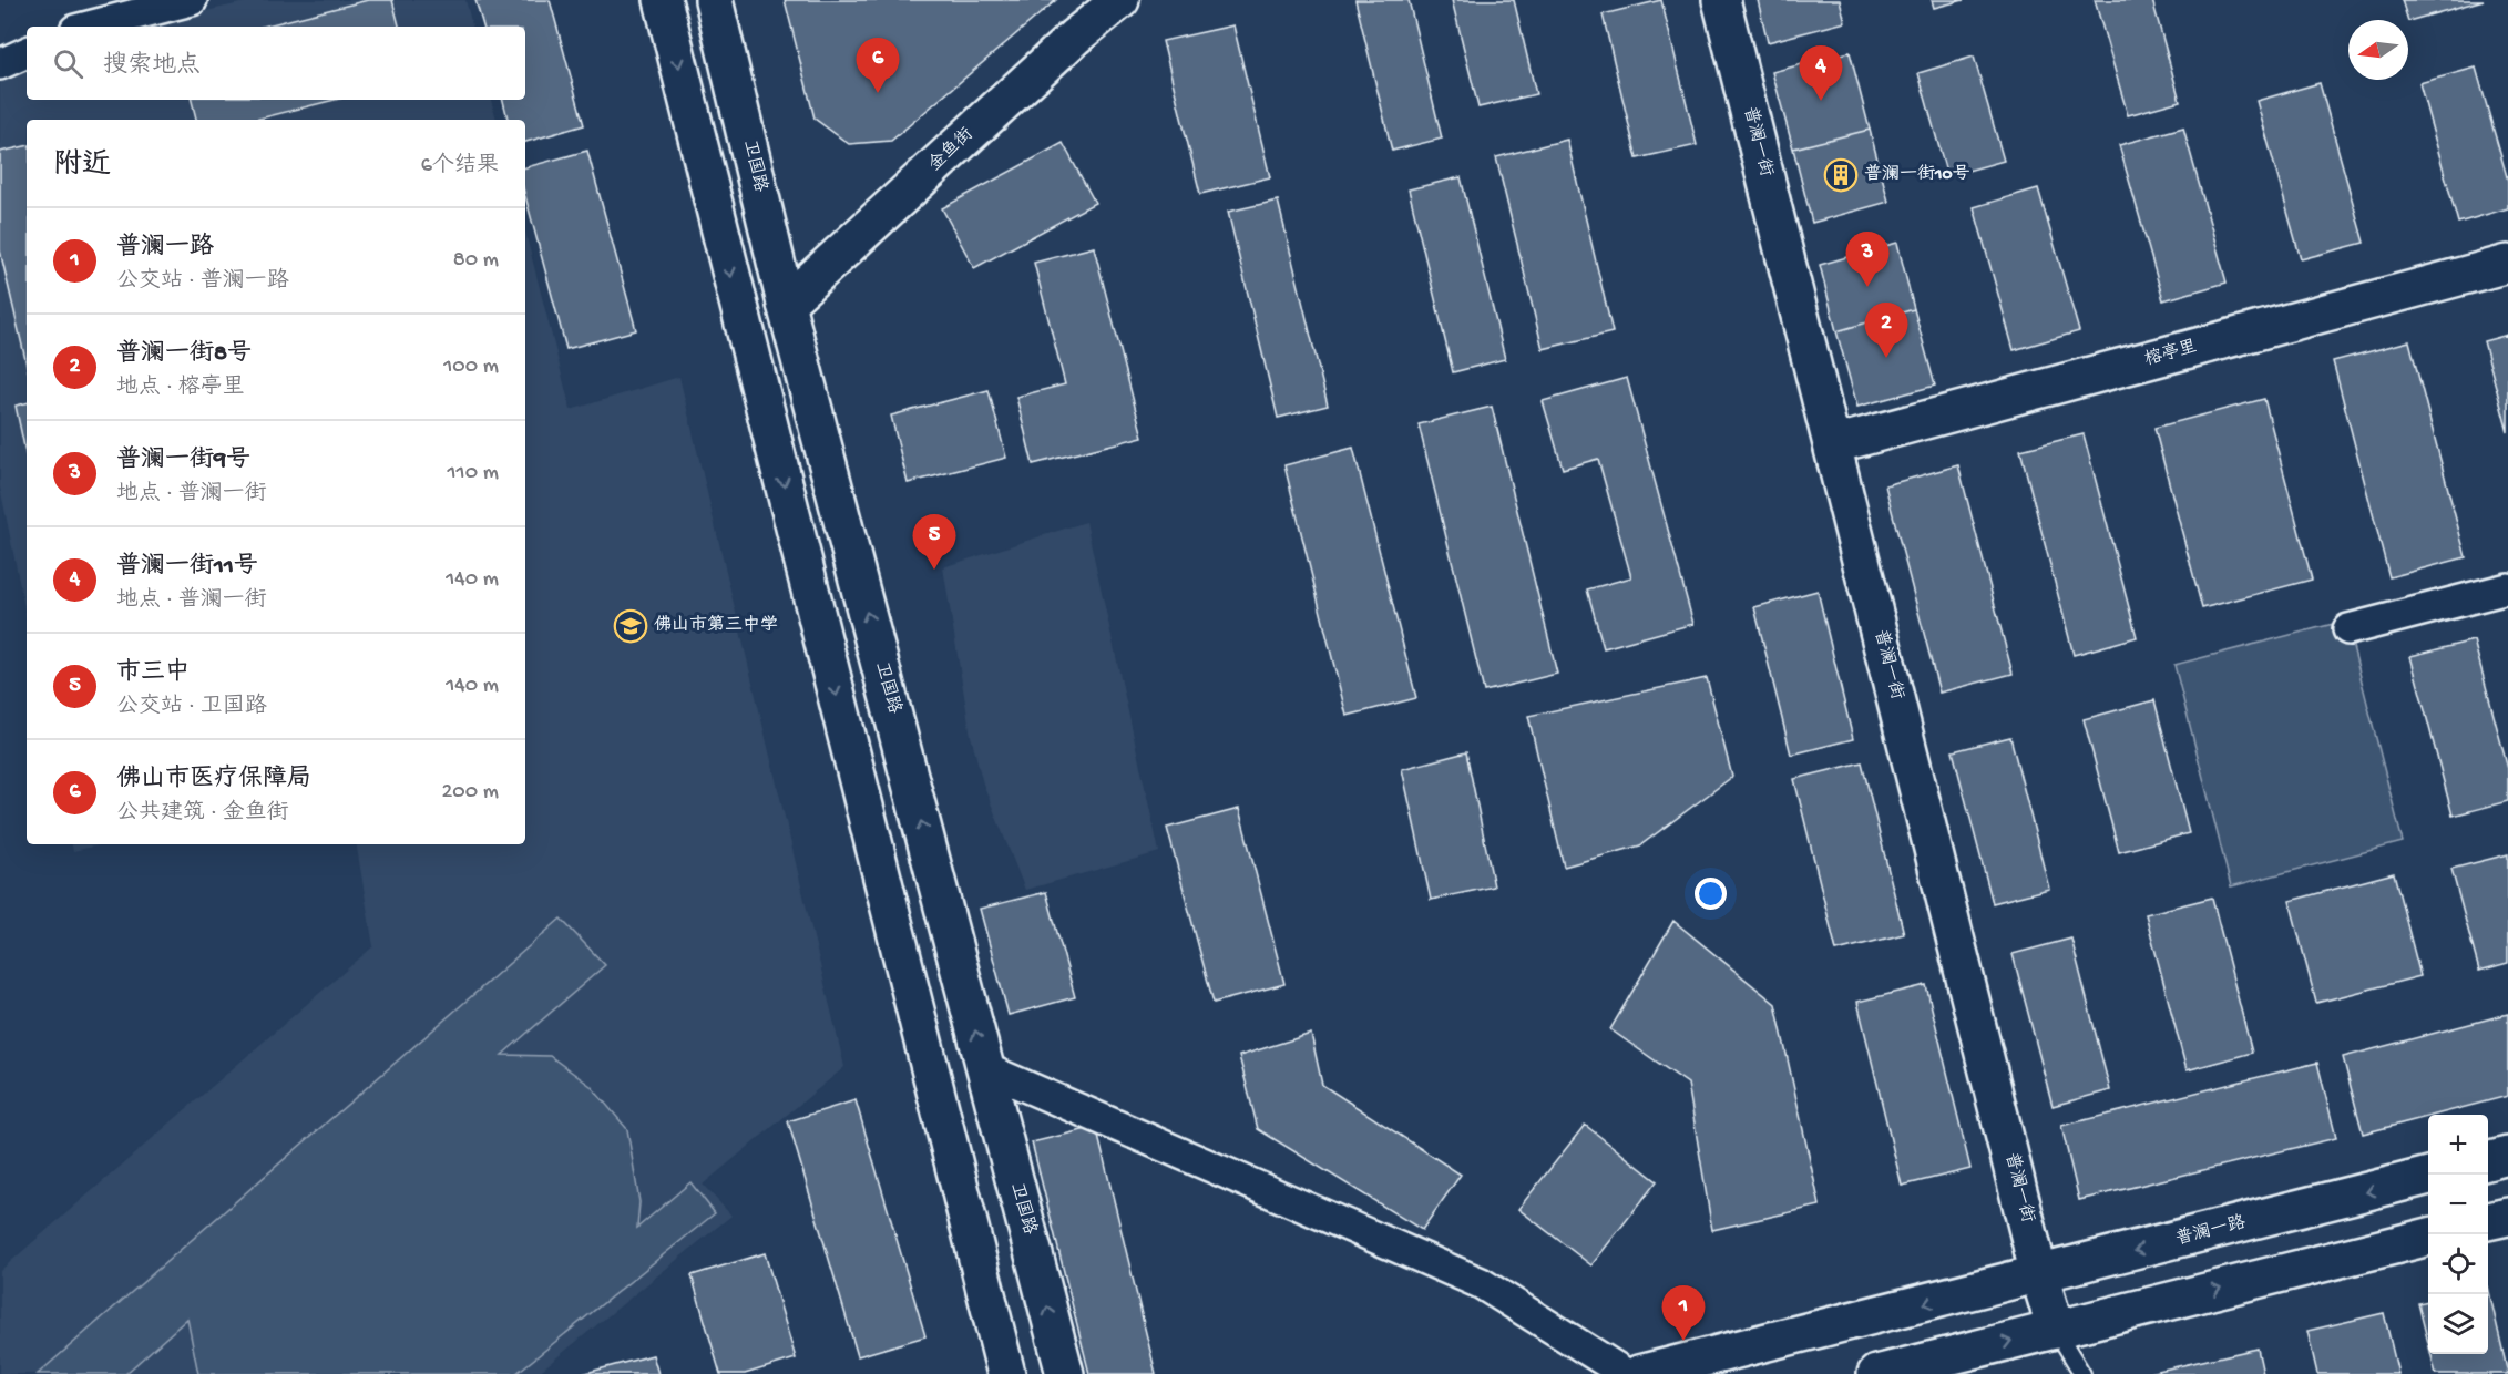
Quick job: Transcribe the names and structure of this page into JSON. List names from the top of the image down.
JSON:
{
  "streets": {
    "main road": [
      "普澜一街",
      "金鱼街",
      "卫国路",
      "榕亭里",
      "普澜一路"
    ]
  },
  "crossings": [
    ["普澜一街", "榕亭里"],
    ["普澜一街", "普澜一路"],
    ["金鱼街", "卫国路"]
  ],
  "places": {
    "building": ["普澜一街10号"],
    "school or university": ["佛山市第三中学"]
  },
  "north": "left",
  "page": {
    "search": "搜索地点",
    "pins": [
      "6",
      "4",
      "3",
      "2",
      "5",
      "1"
    ],
    "heading": ["附近", "6个结果"],
    "list": [
      {
        "mark": "1",
        "name": "普澜一路",
        "note": "公交站 · 普澜一路",
        "value": "80 m"
      },
      {
        "mark": "2",
        "name": "普澜一街8号",
        "note": "地点 · 榕亭里",
        "value": "100 m"
      },
      {
        "mark": "3",
        "name": "普澜一街9号",
        "note": "地点 · 普澜一街",
        "value": "110 m"
      },
      {
        "mark": "4",
        "name": "普澜一街11号",
        "note": "地点 · 普澜一街",
        "value": "140 m"
      },
      {
        "mark": "5",
        "name": "市三中",
        "note": "公交站 · 卫国路",
        "value": "140 m"
      },
      {
        "mark": "6",
        "name": "佛山市医疗保障局",
        "note": "公共建筑 · 金鱼街",
        "value": "200 m"
      }
    ],
    "map_buttons": ["+", "−"]
  }
}
